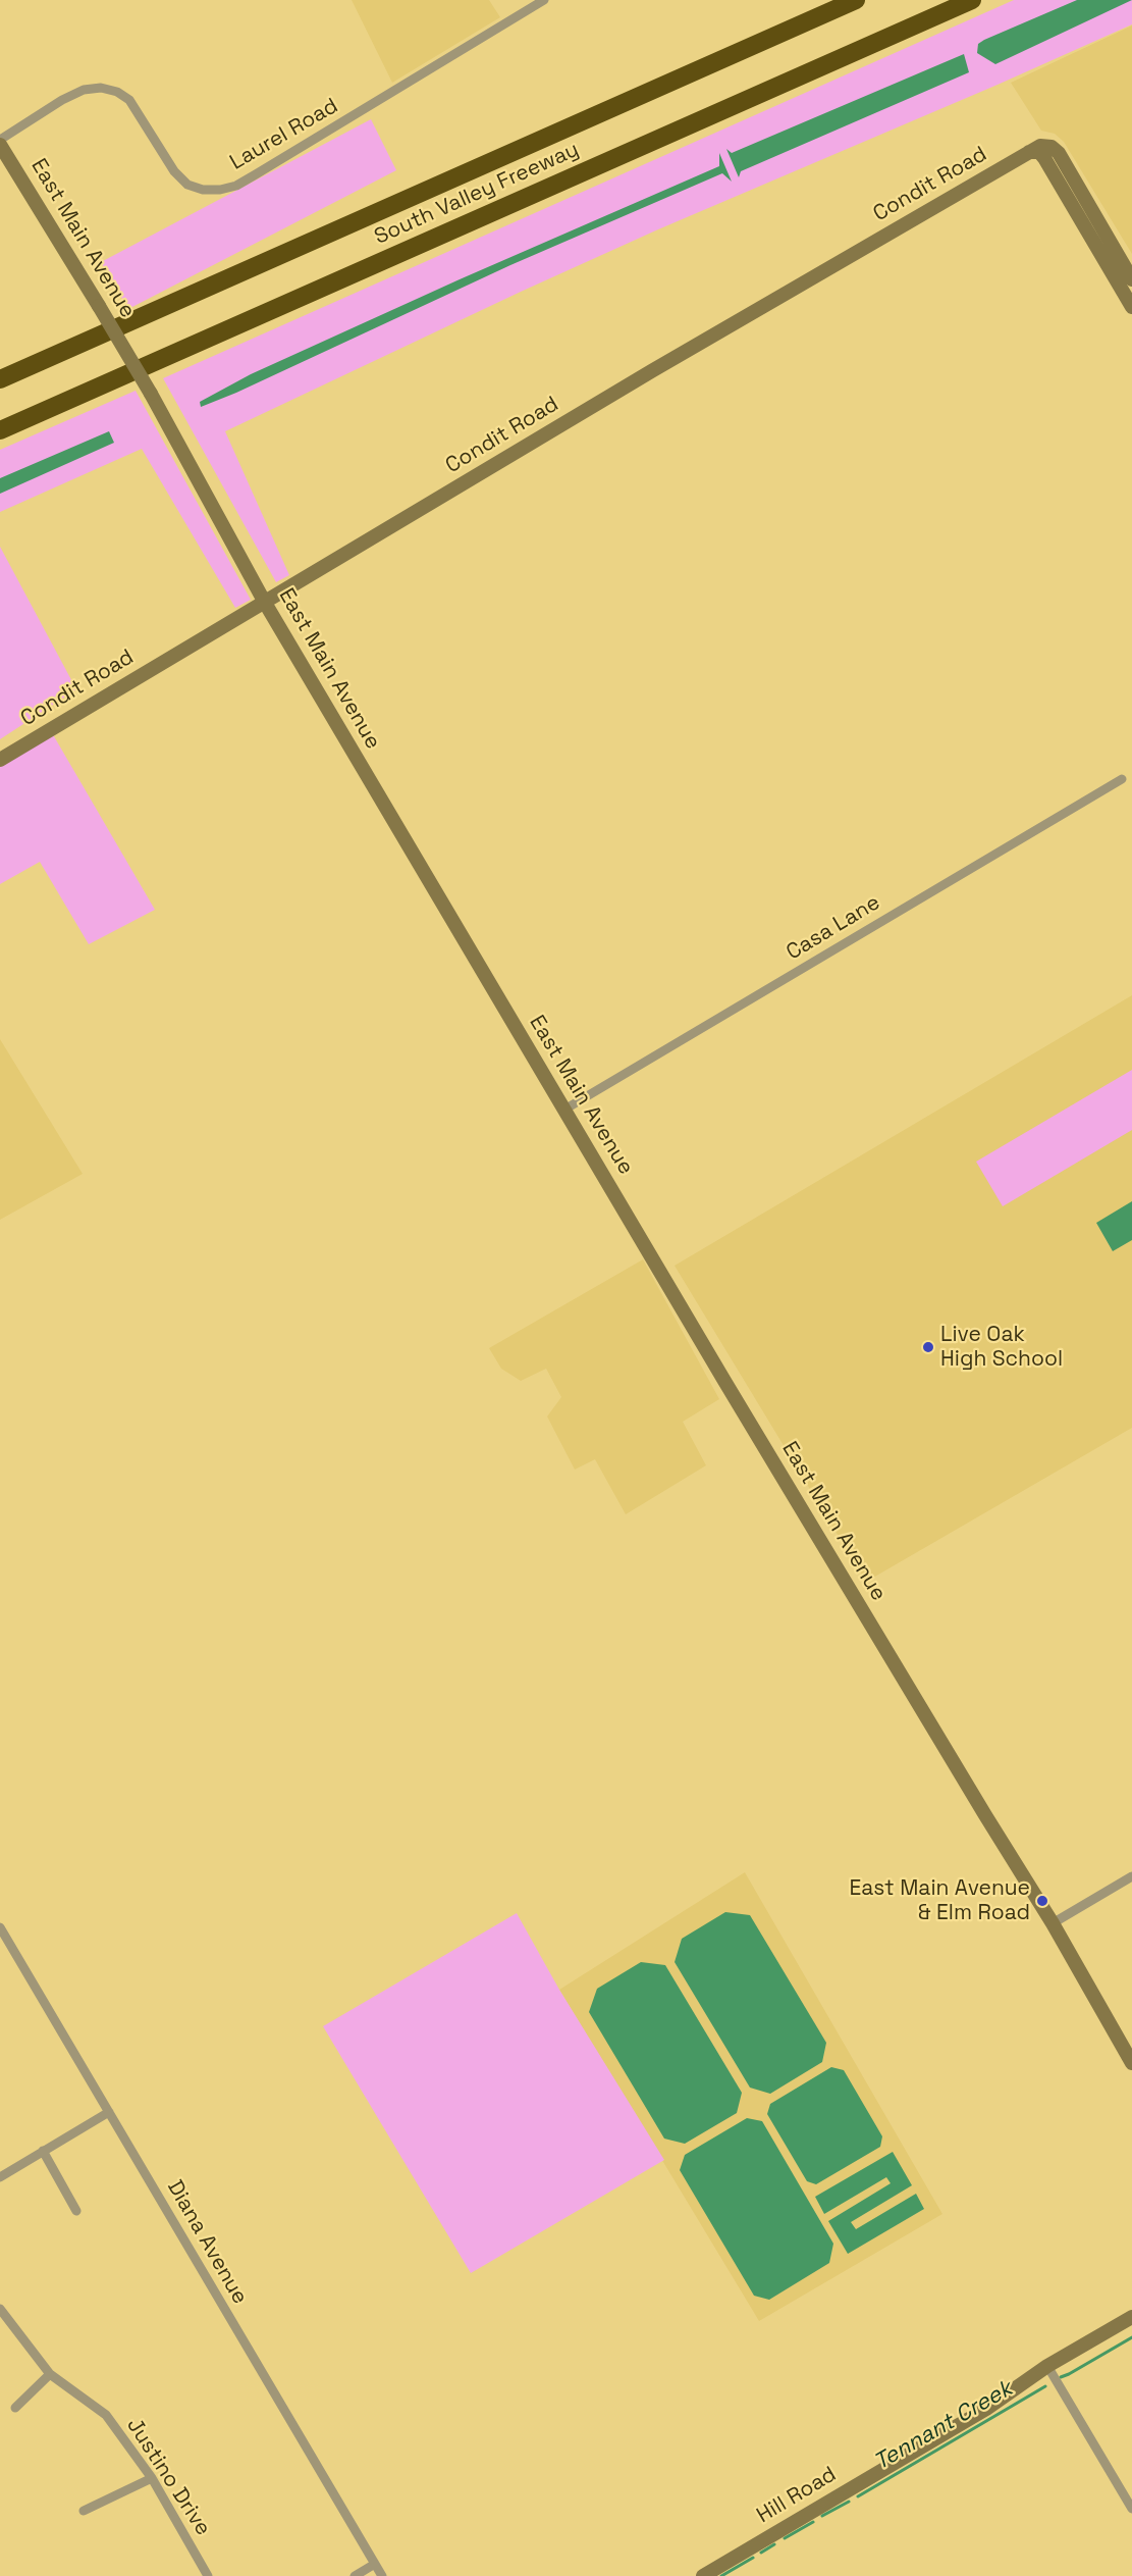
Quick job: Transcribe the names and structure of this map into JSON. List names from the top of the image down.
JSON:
{
  "streets": {
    "highway": ["South Valley Freeway"],
    "street": [
      "Laurel Road",
      "Condit Road",
      "East Main Avenue",
      "Casa Lane",
      "Diana Avenue",
      "Justino Drive",
      "Hill Road"
    ]
  },
  "crossings": [
    ["Condit Road", "East Main Avenue"],
    ["East Main Avenue", "Casa Lane"]
  ],
  "water": ["Tennant Creek"],
  "places": ["Live Oak High School", "East Main Avenue & Elm Road"]
}
